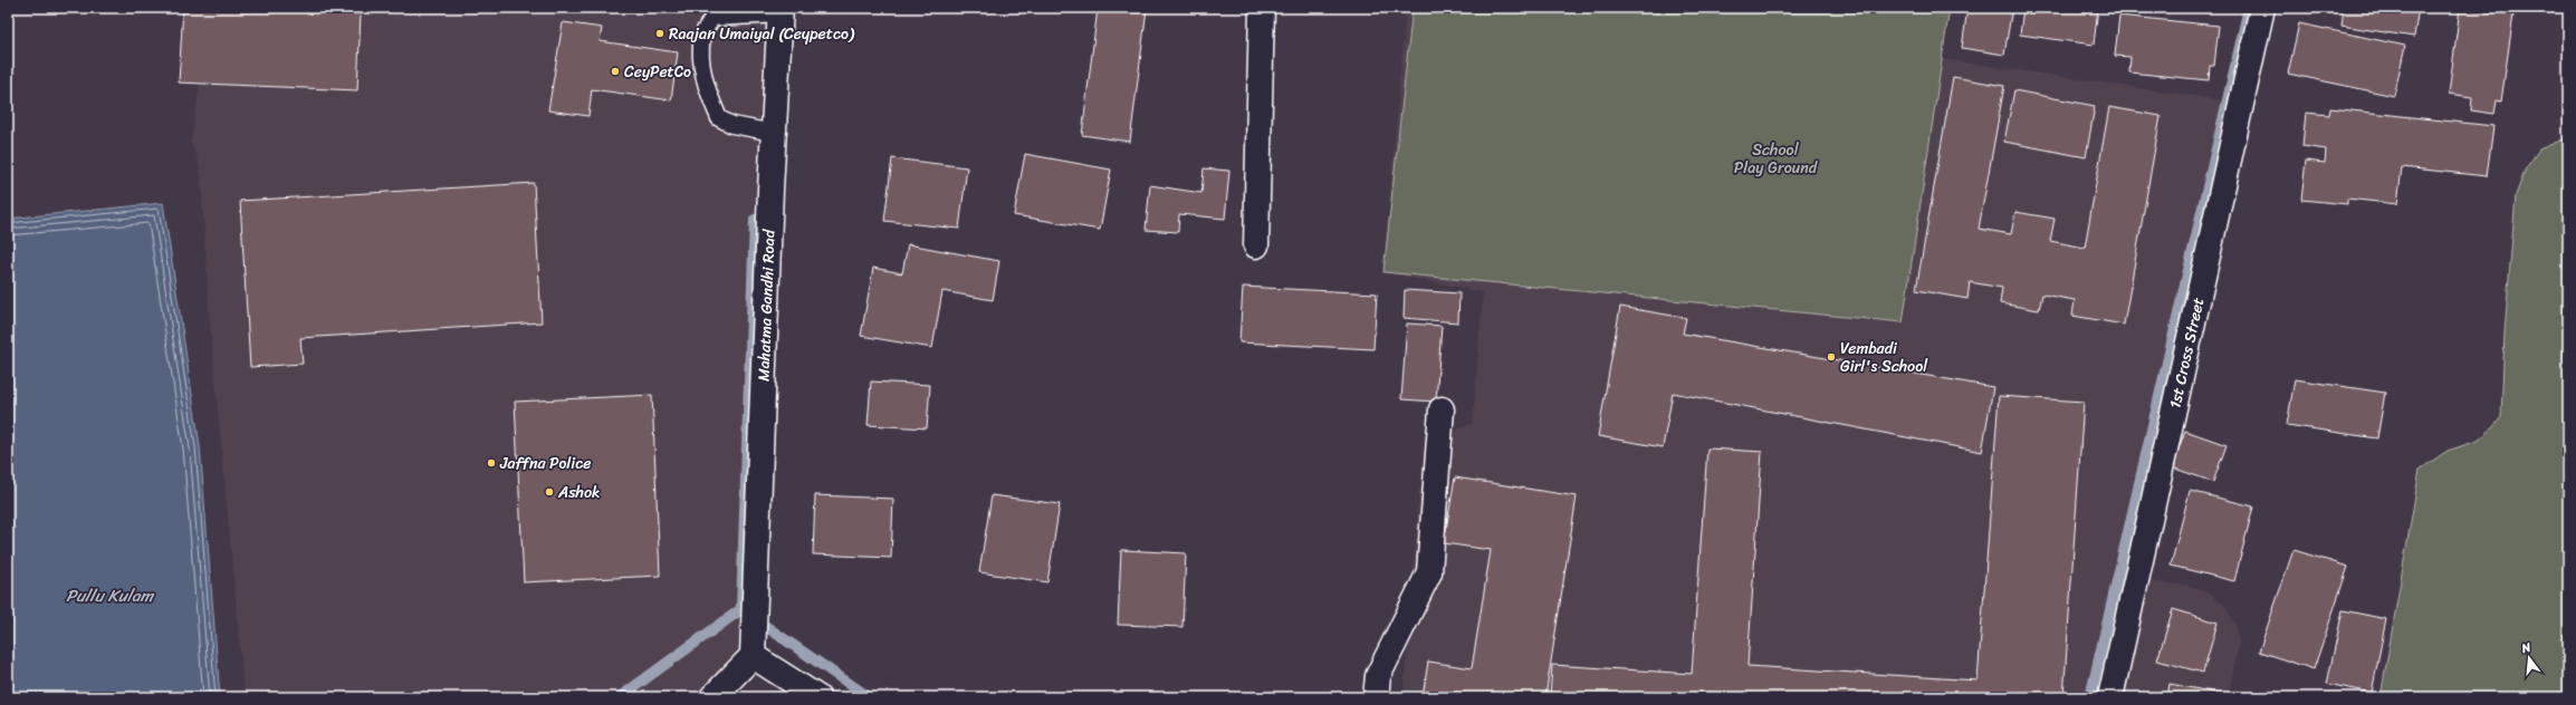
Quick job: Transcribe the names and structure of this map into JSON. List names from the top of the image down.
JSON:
{
  "streets": {
    "street": ["Mahatma Gandhi Road", "1st Cross Street"]
  },
  "water": ["Pullu Kulam"],
  "parks": ["School Play Ground"],
  "places": [
    "Raajan Umaiyal (Ceypetco)",
    "CeyPetCo",
    "Vembadi Girl's School",
    "Jaffna Police",
    "Ashok"
  ],
  "north": "top"
}
